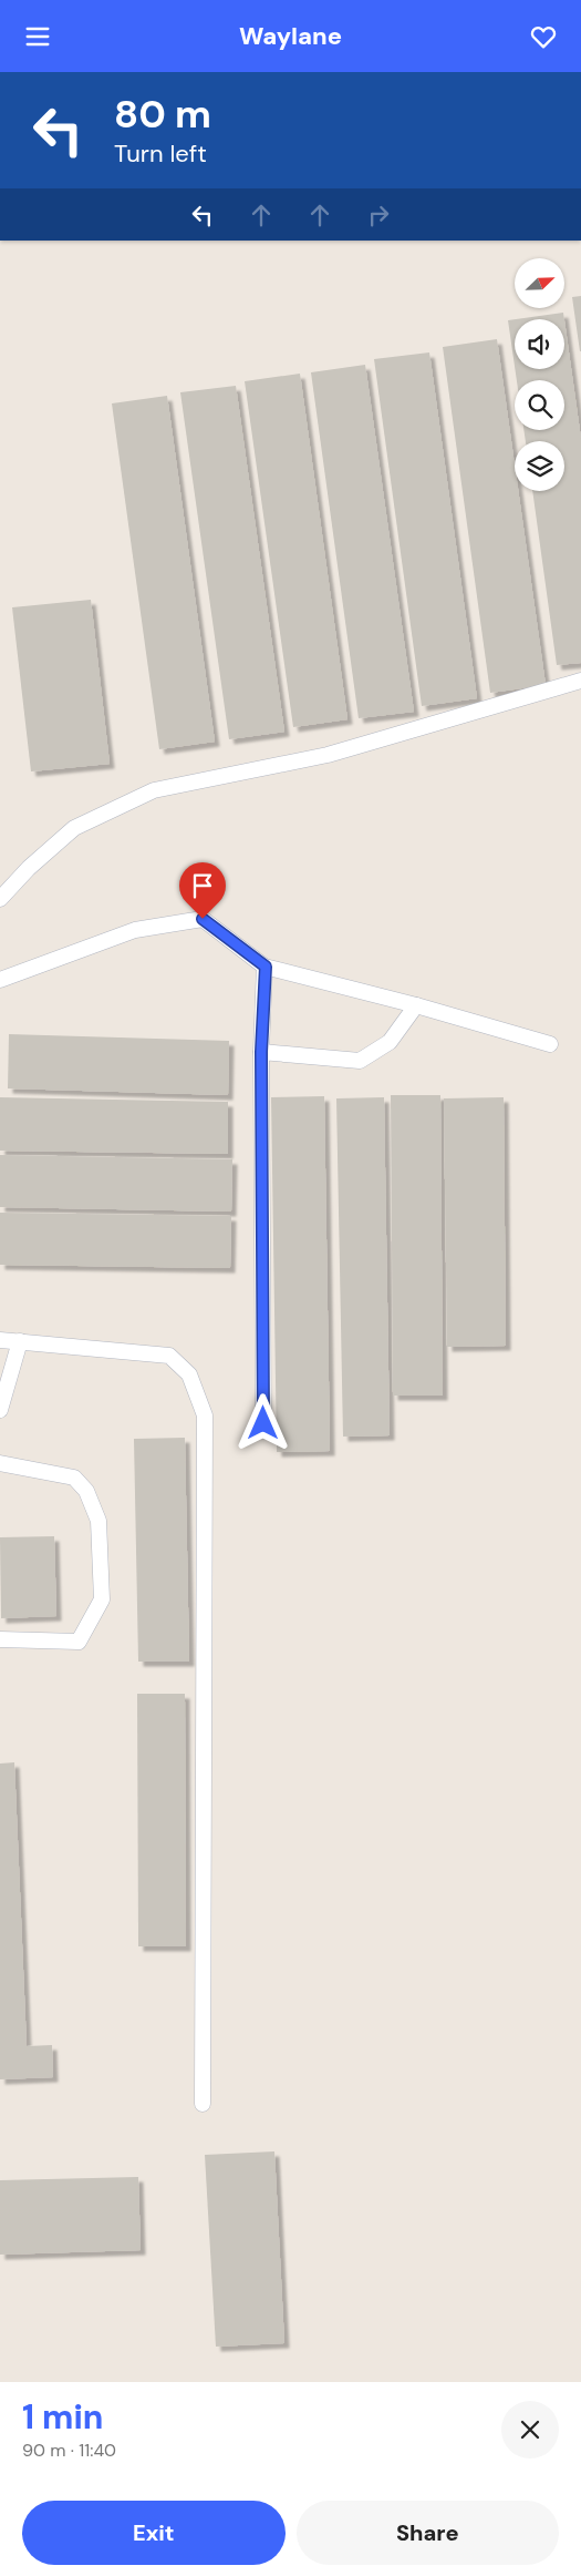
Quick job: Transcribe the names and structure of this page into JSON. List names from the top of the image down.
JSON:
{
  "north": "top right",
  "page": {
    "header": "Waylane",
    "turn": ["80 m", "Turn left"],
    "heading": ["1 min", "90 m · 11:40"],
    "buttons": ["Exit", "Share"]
  }
}
